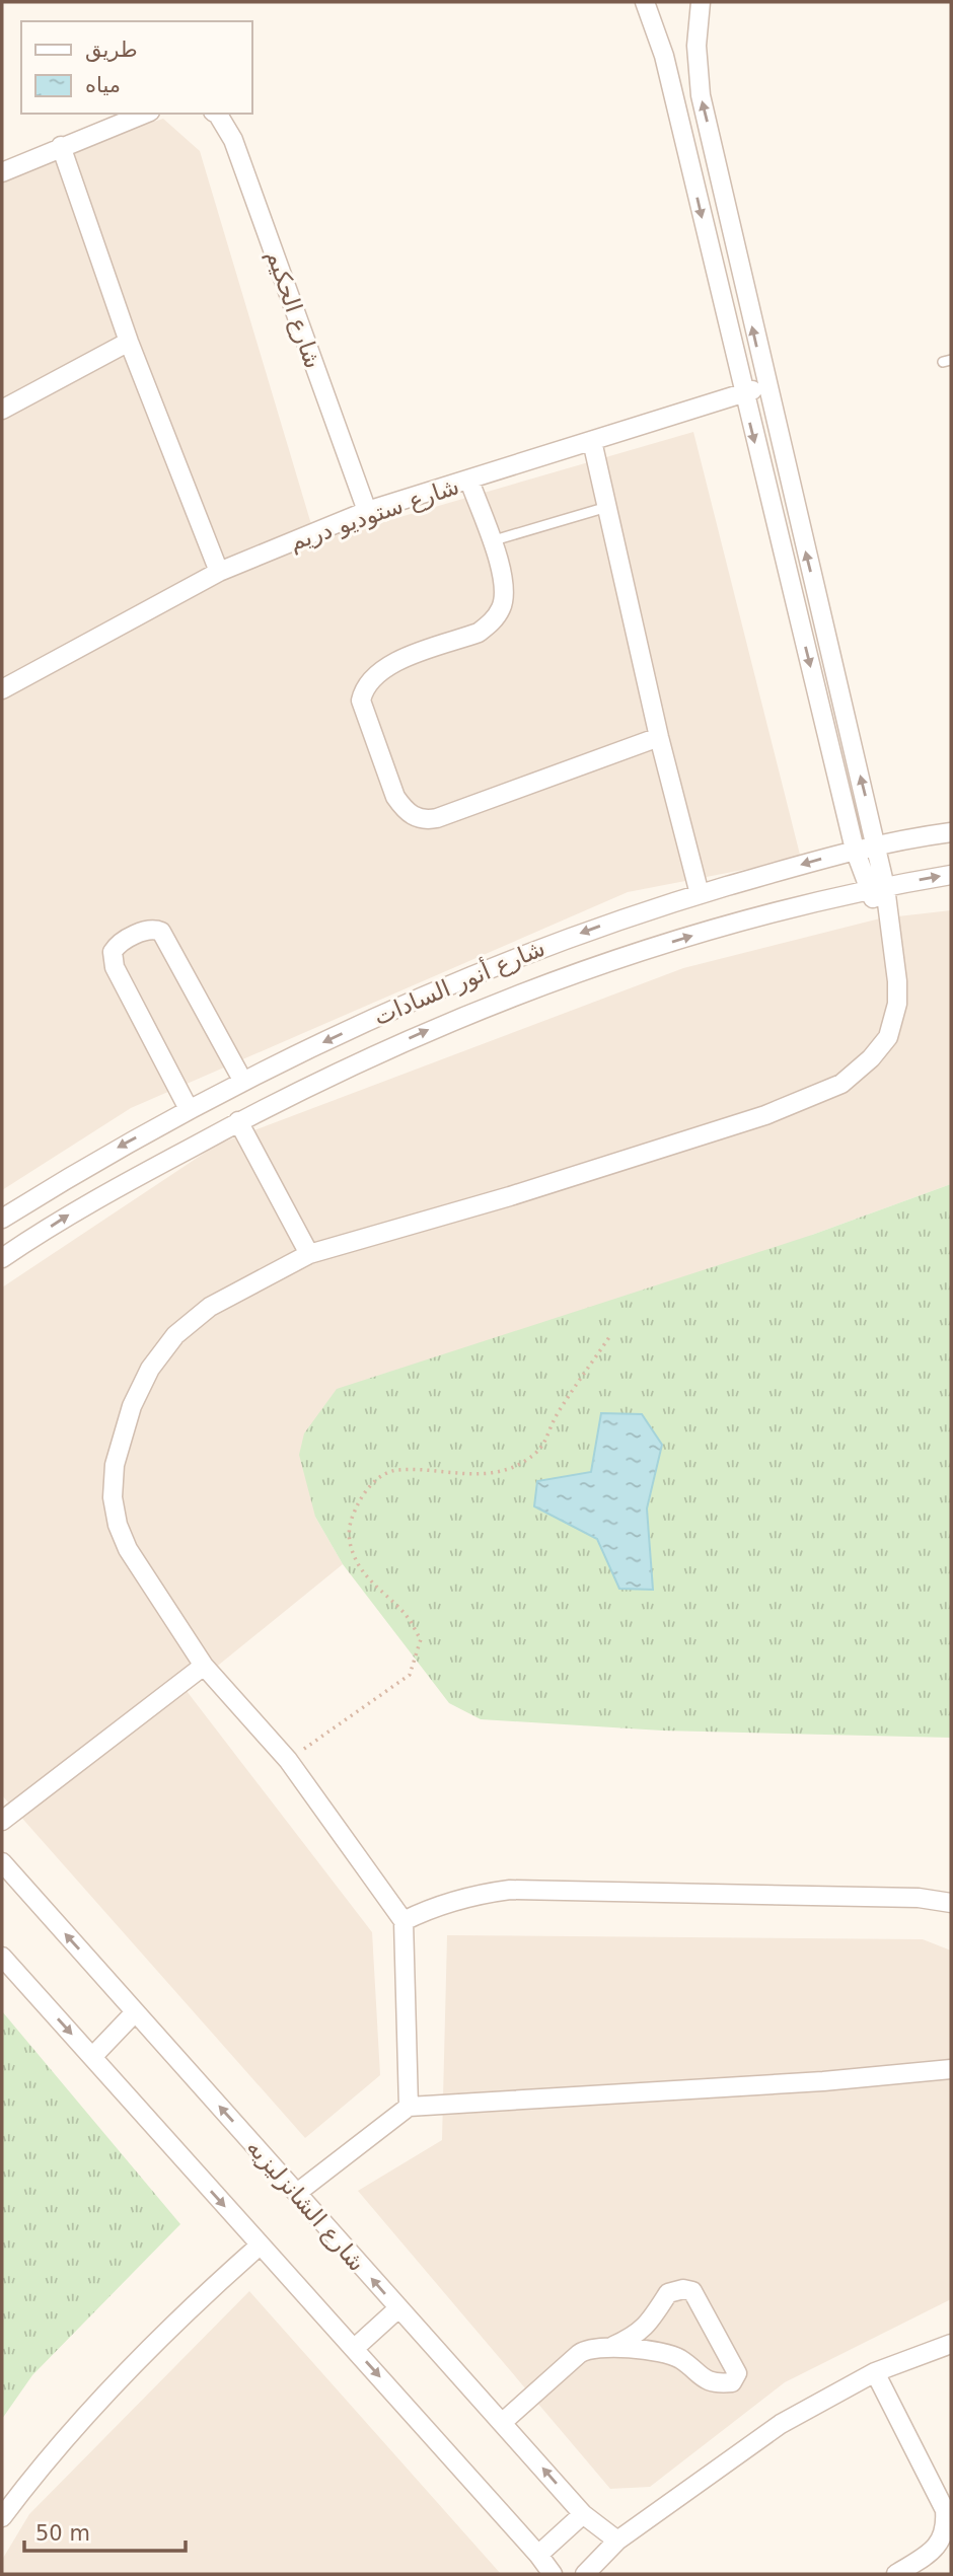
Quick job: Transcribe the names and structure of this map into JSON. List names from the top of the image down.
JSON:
{
  "streets": {
    "street": [
      "شارع الحكيم",
      "شارع ستوديو دريم",
      "شارع أنور السادات",
      "شارع الشانزليزيه"
    ]
  },
  "crossings": [
    ["شارع الحكيم", "شارع ستوديو دريم"]
  ],
  "legend": ["طريق", "مياه"],
  "scale_bar": "50 m"
}
